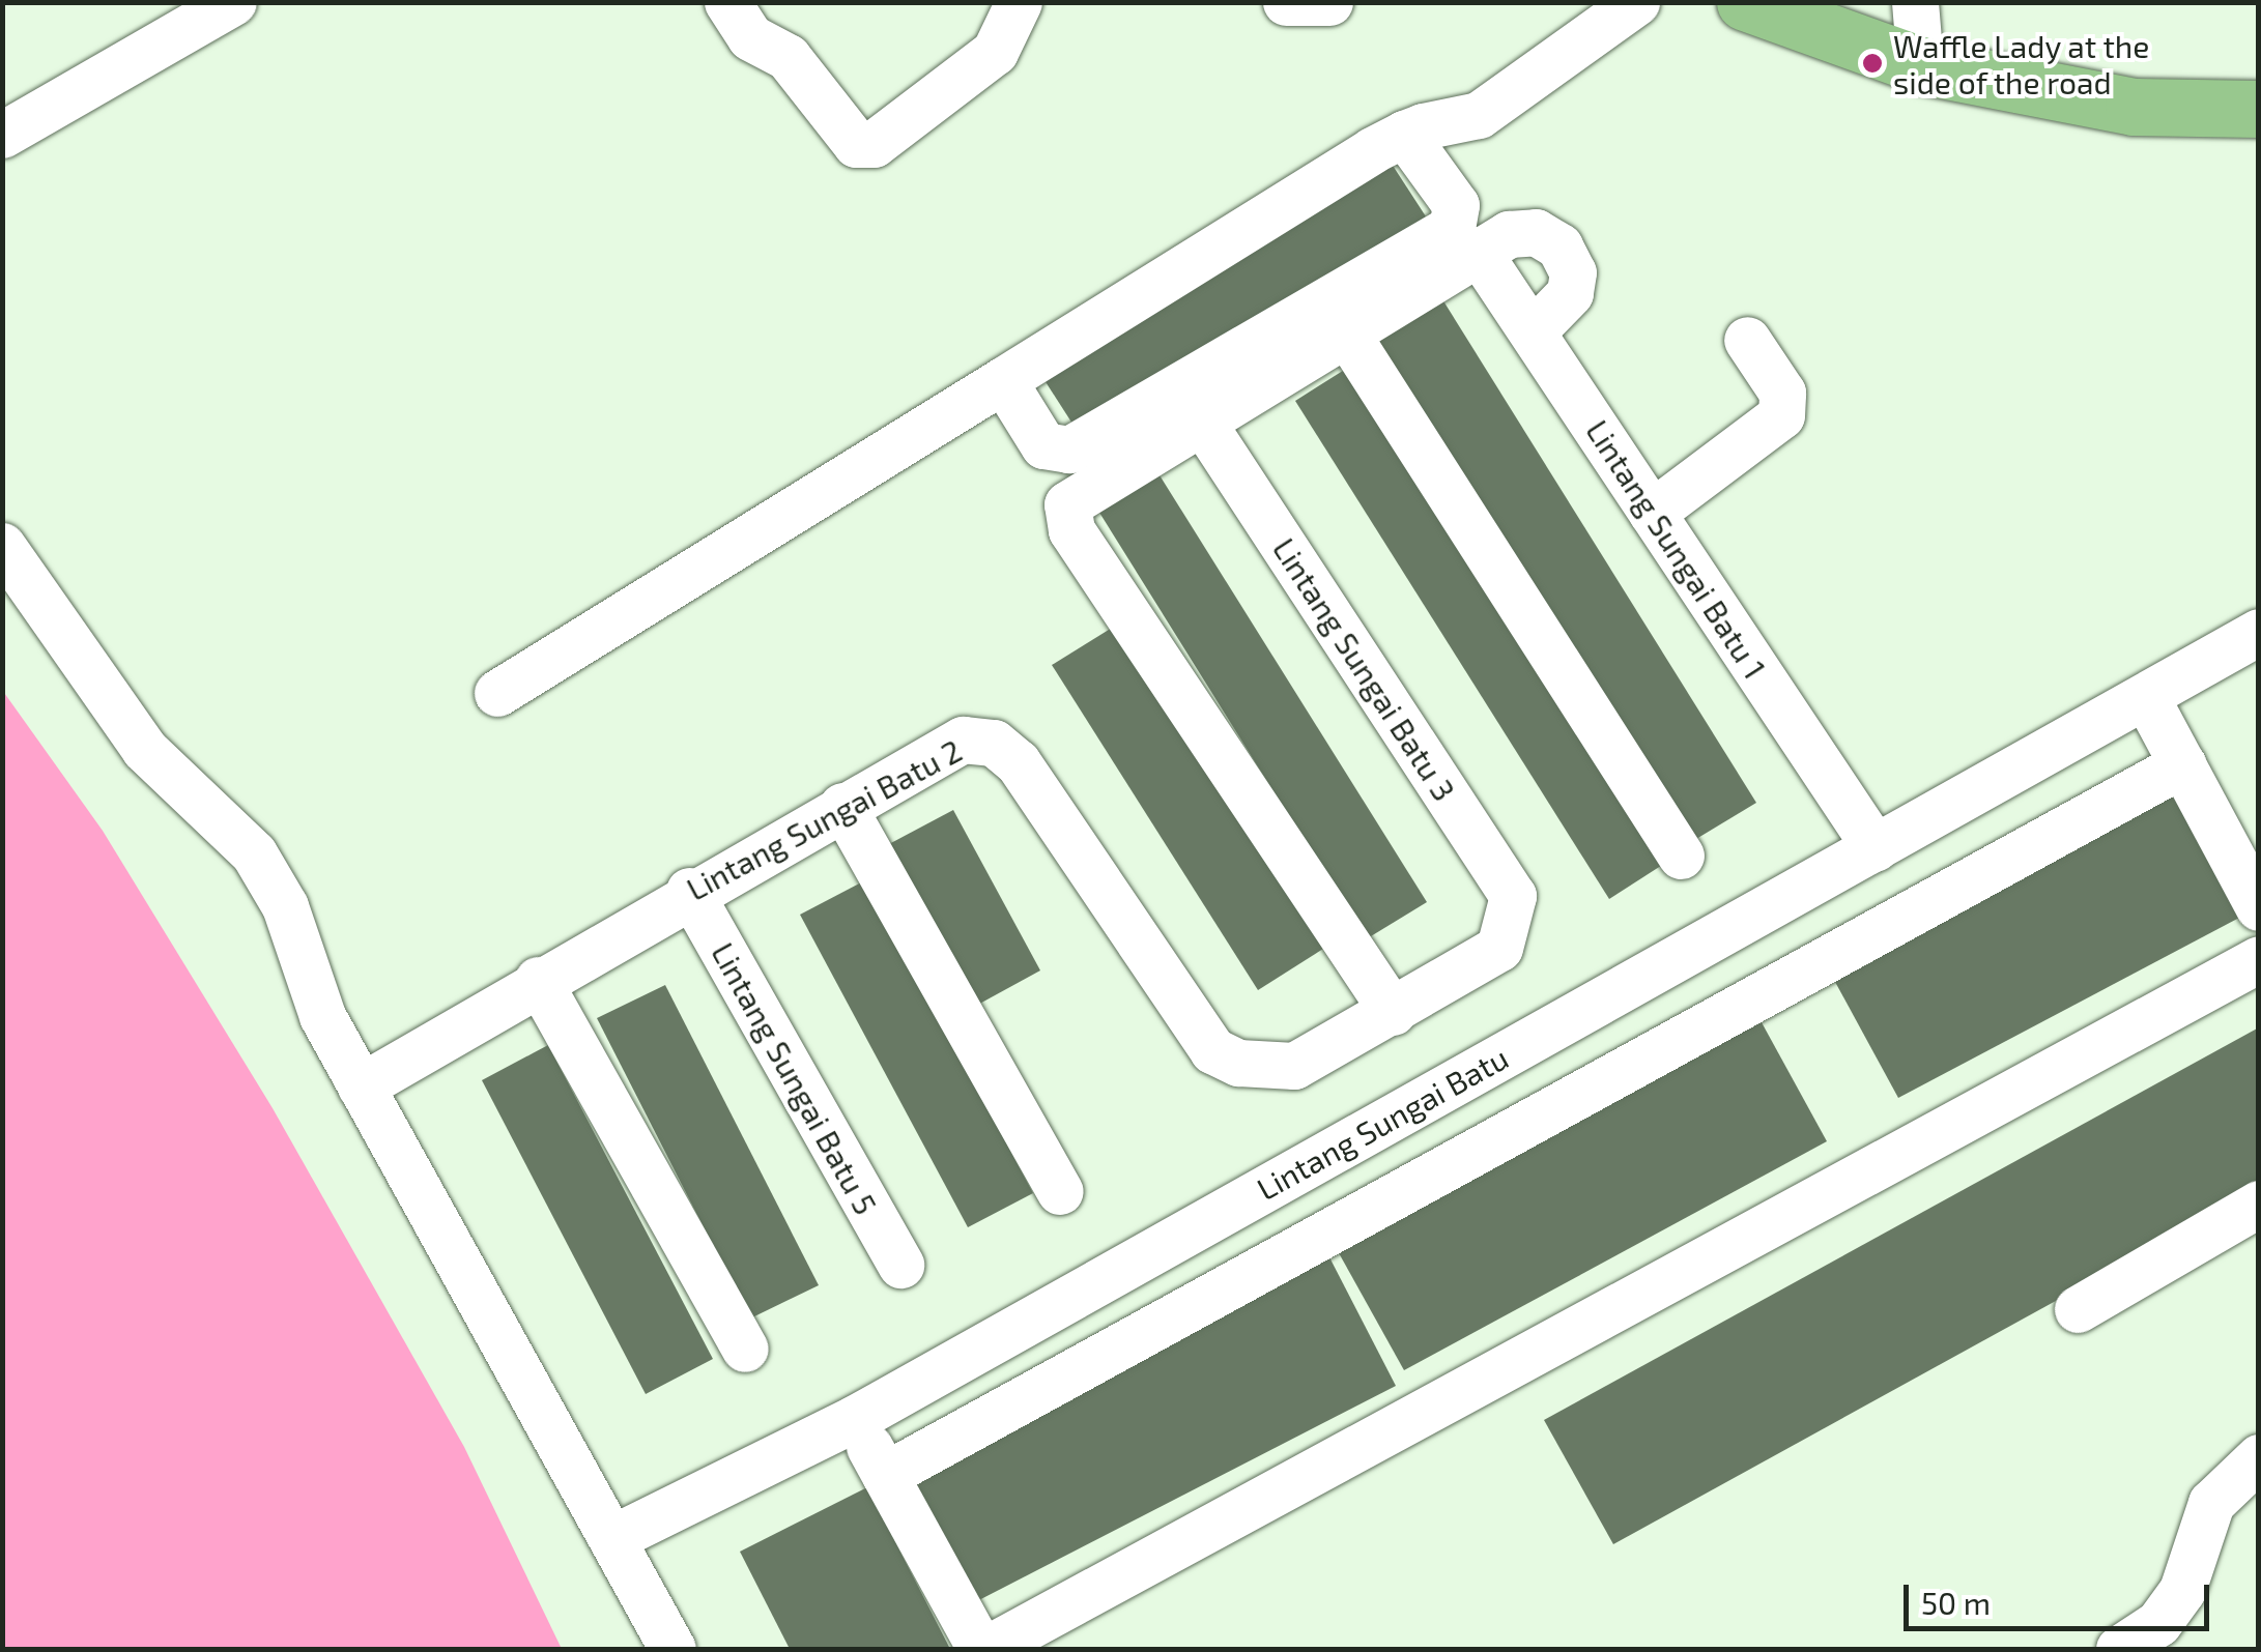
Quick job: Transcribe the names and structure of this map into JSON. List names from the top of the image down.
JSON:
{
  "streets": {
    "street": [
      "Lintang Sungai Batu 1",
      "Lintang Sungai Batu 3",
      "Lintang Sungai Batu 2",
      "Lintang Sungai Batu 5",
      "Lintang Sungai Batu"
    ]
  },
  "crossings": [
    ["Lintang Sungai Batu 1", "Lintang Sungai Batu"],
    ["Lintang Sungai Batu 3", "Lintang Sungai Batu 2"],
    ["Lintang Sungai Batu 2", "Lintang Sungai Batu 5"]
  ],
  "places": ["Waffle Lady at the side of the road"],
  "scale_bar": "50 m"
}
